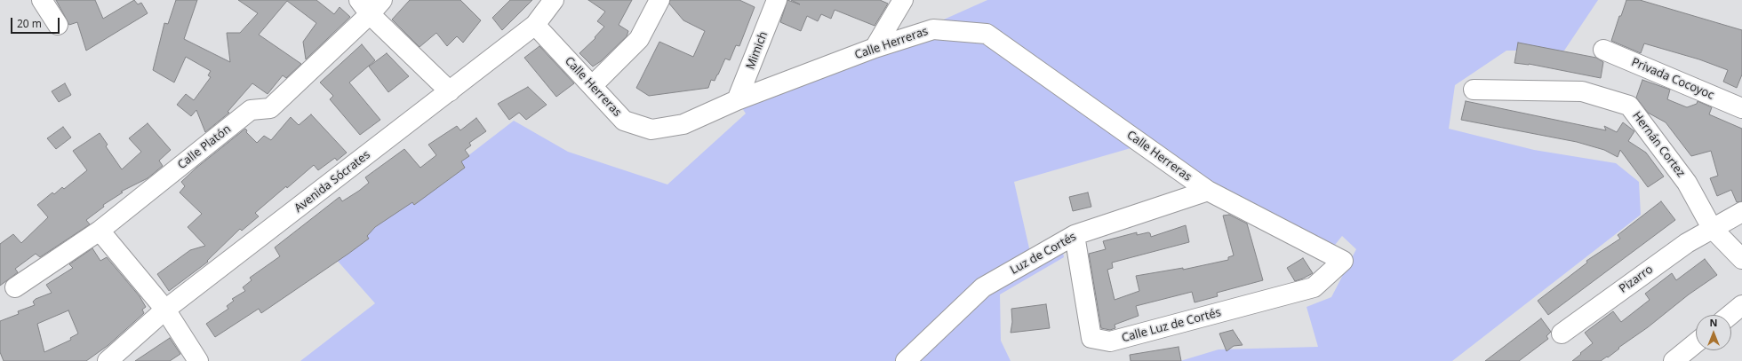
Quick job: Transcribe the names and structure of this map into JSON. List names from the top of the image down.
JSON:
{
  "streets": {
    "street": [
      "Calle Herreras",
      "Mimich",
      "Privada Cocoyoc",
      "Hernán Cortez",
      "Calle Platón",
      "Avenida Sócrates",
      "Luz de Cortés",
      "Pizarro",
      "Calle Luz de Cortés"
    ]
  },
  "crossings": [
    ["Calle Herreras", "Mimich"],
    ["Calle Herreras", "Avenida Sócrates"],
    ["Calle Herreras", "Luz de Cortés"],
    ["Calle Herreras", "Calle Luz de Cortés"],
    ["Hernán Cortez", "Pizarro"],
    ["Luz de Cortés", "Calle Luz de Cortés"]
  ],
  "scale_bar": "20 m",
  "north": "top"
}
